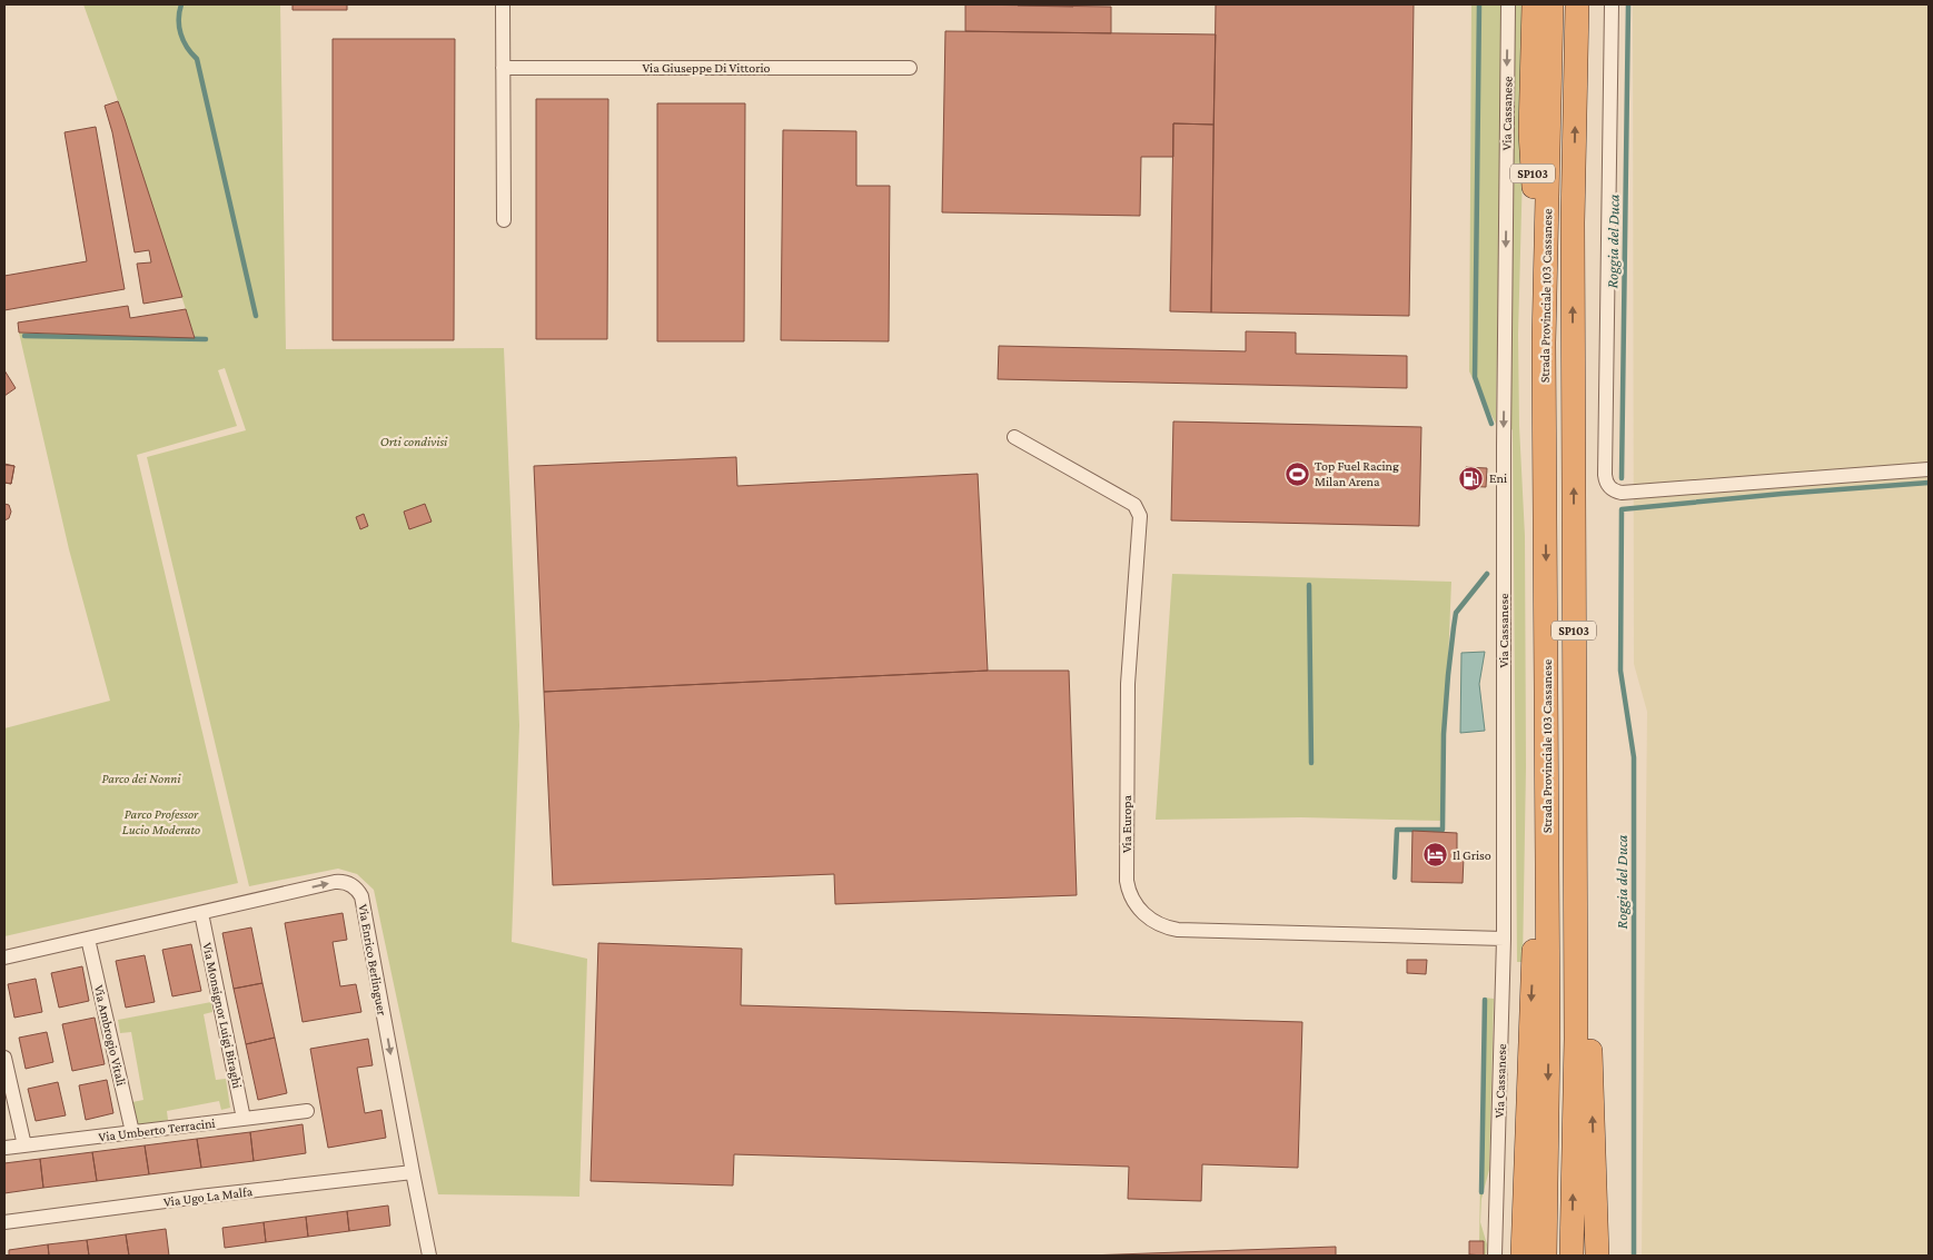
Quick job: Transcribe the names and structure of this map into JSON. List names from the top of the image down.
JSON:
{
  "streets": {
    "highway": ["SP103", "Strada Provinciale 103 Cassanese"],
    "street": [
      "Via Giuseppe Di Vittorio",
      "Via Cassanese",
      "Via Europa",
      "Via Enrico Berlinguer",
      "Via Monsignor Luigi Biraghi",
      "Via Ambrogio Vitali",
      "Via Umberto Terracini",
      "Via Ugo La Malfa"
    ]
  },
  "crossings": [
    ["Via Cassanese", "Via Europa"],
    ["SP103", "Strada Provinciale 103 Cassanese"],
    ["Via Enrico Berlinguer", "Via Monsignor Luigi Biraghi"],
    ["Via Enrico Berlinguer", "Via Ambrogio Vitali"],
    ["Via Enrico Berlinguer", "Via Ugo La Malfa"],
    ["Via Monsignor Luigi Biraghi", "Via Umberto Terracini"],
    ["Via Ambrogio Vitali", "Via Umberto Terracini"]
  ],
  "one_way": ["Via Cassanese"],
  "water": ["Roggia del Duca"],
  "parks": ["Orti condivisi", "Parco dei Nonni", "Parco Professor Lucio Moderato"],
  "places": {
    "sports": ["Top Fuel Racing Milan Arena"],
    "fuel station": ["Eni"],
    "hotel": ["Il Griso"]
  }
}
